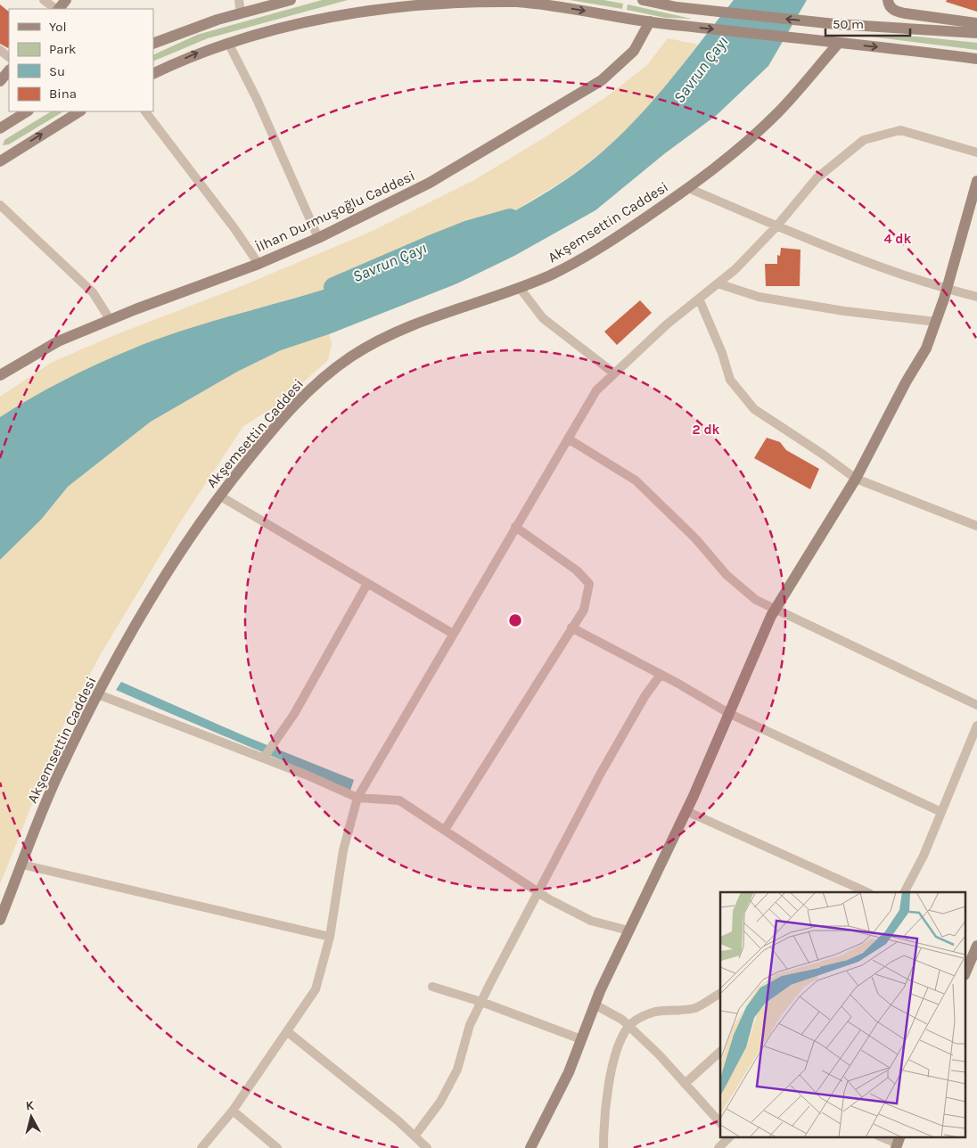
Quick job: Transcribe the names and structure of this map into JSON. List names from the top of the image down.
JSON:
{
  "streets": {
    "street": ["İlhan Durmuşoğlu Caddesi", "Akşemsettin Caddesi"]
  },
  "water": ["Savrun Çayı"],
  "legend": [
    "Yol",
    "Park",
    "Su",
    "Bina"
  ],
  "scale_bar": "50 m",
  "north": "top",
  "rings": ["4 dk", "2 dk"]
}
